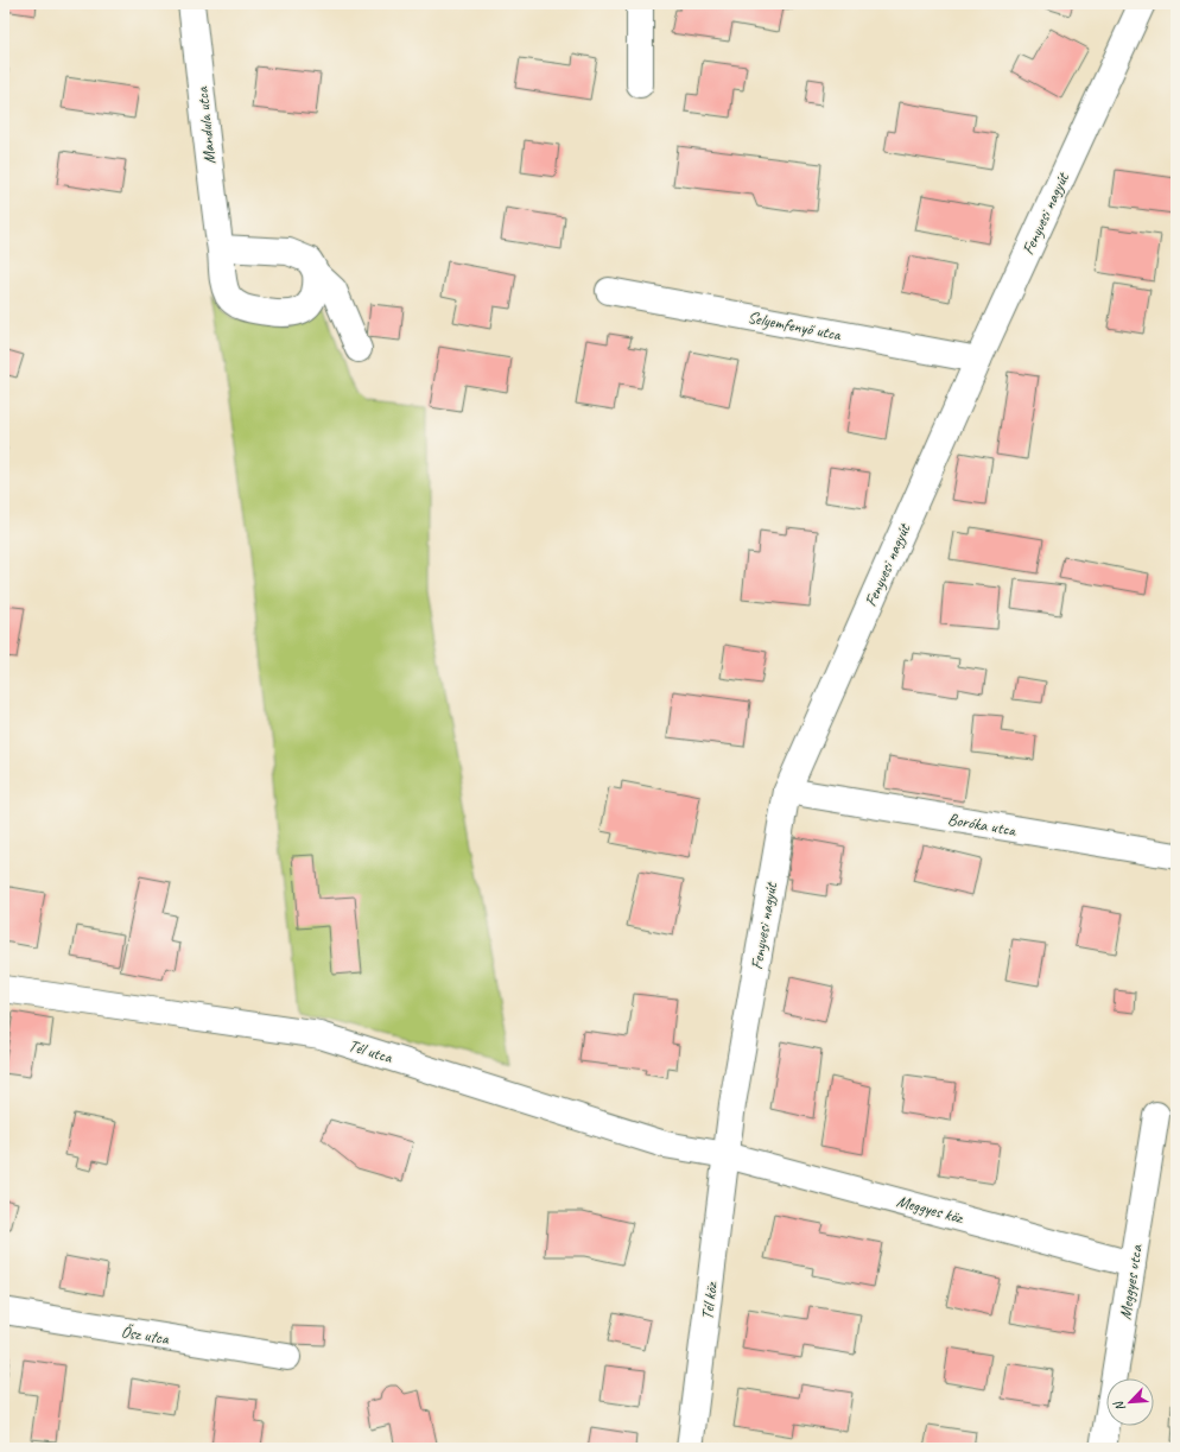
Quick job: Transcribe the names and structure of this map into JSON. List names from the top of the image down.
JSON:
{
  "streets": {
    "street": [
      "Mandula utca",
      "Fenyvesi nagyút",
      "Selyemfenyő utca",
      "Boróka utca",
      "Tél utca",
      "Meggyes köz",
      "Meggyes utca",
      "Tél köz",
      "Ősz utca"
    ]
  },
  "crossings": [
    ["Fenyvesi nagyút", "Selyemfenyő utca"],
    ["Fenyvesi nagyút", "Boróka utca"],
    ["Fenyvesi nagyút", "Tél utca"],
    ["Fenyvesi nagyút", "Meggyes köz"],
    ["Fenyvesi nagyút", "Tél köz"],
    ["Tél utca", "Meggyes köz"],
    ["Tél utca", "Tél köz"],
    ["Meggyes köz", "Meggyes utca"],
    ["Meggyes köz", "Tél köz"]
  ],
  "north": "bottom left"
}
